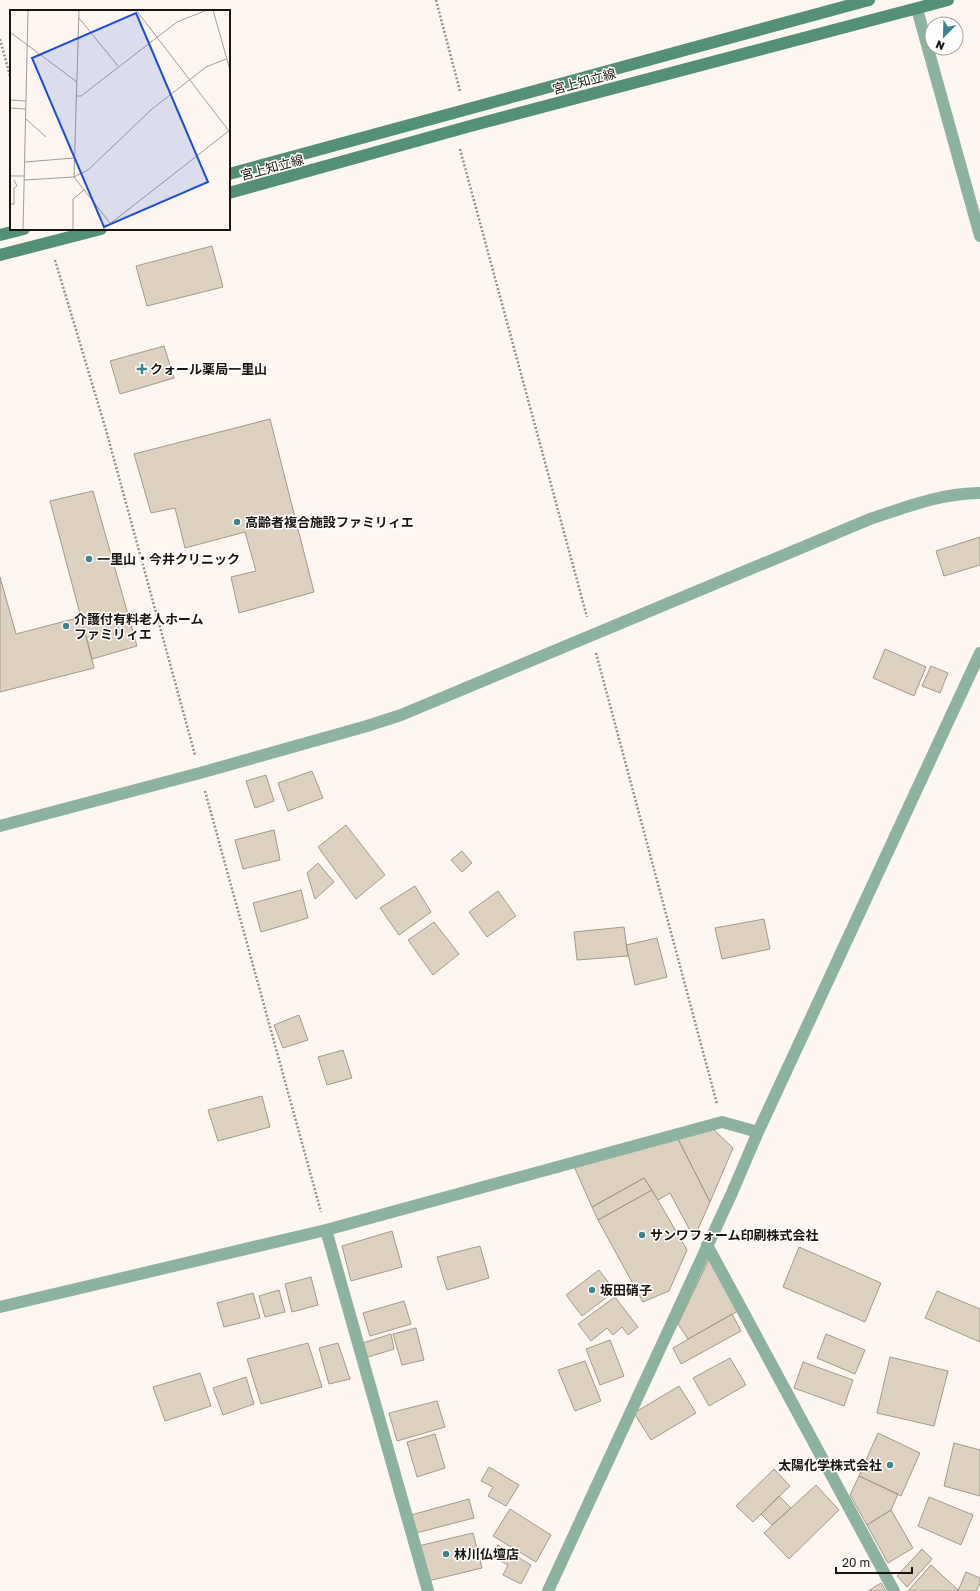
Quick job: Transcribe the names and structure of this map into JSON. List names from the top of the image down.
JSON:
{
  "streets": {
    "main road": ["宮上知立線"]
  },
  "places": {
    "health": ["クォール薬局一里山"],
    "other": [
      "高齢者複合施設ファミリィエ",
      "一里山・今井クリニック",
      "介護付有料老人ホーム ファミリィエ",
      "サンワフォーム印刷株式会社",
      "坂田硝子",
      "太陽化学株式会社",
      "林川仏壇店"
    ]
  },
  "scale_bar": "20 m",
  "north": "bottom left"
}
